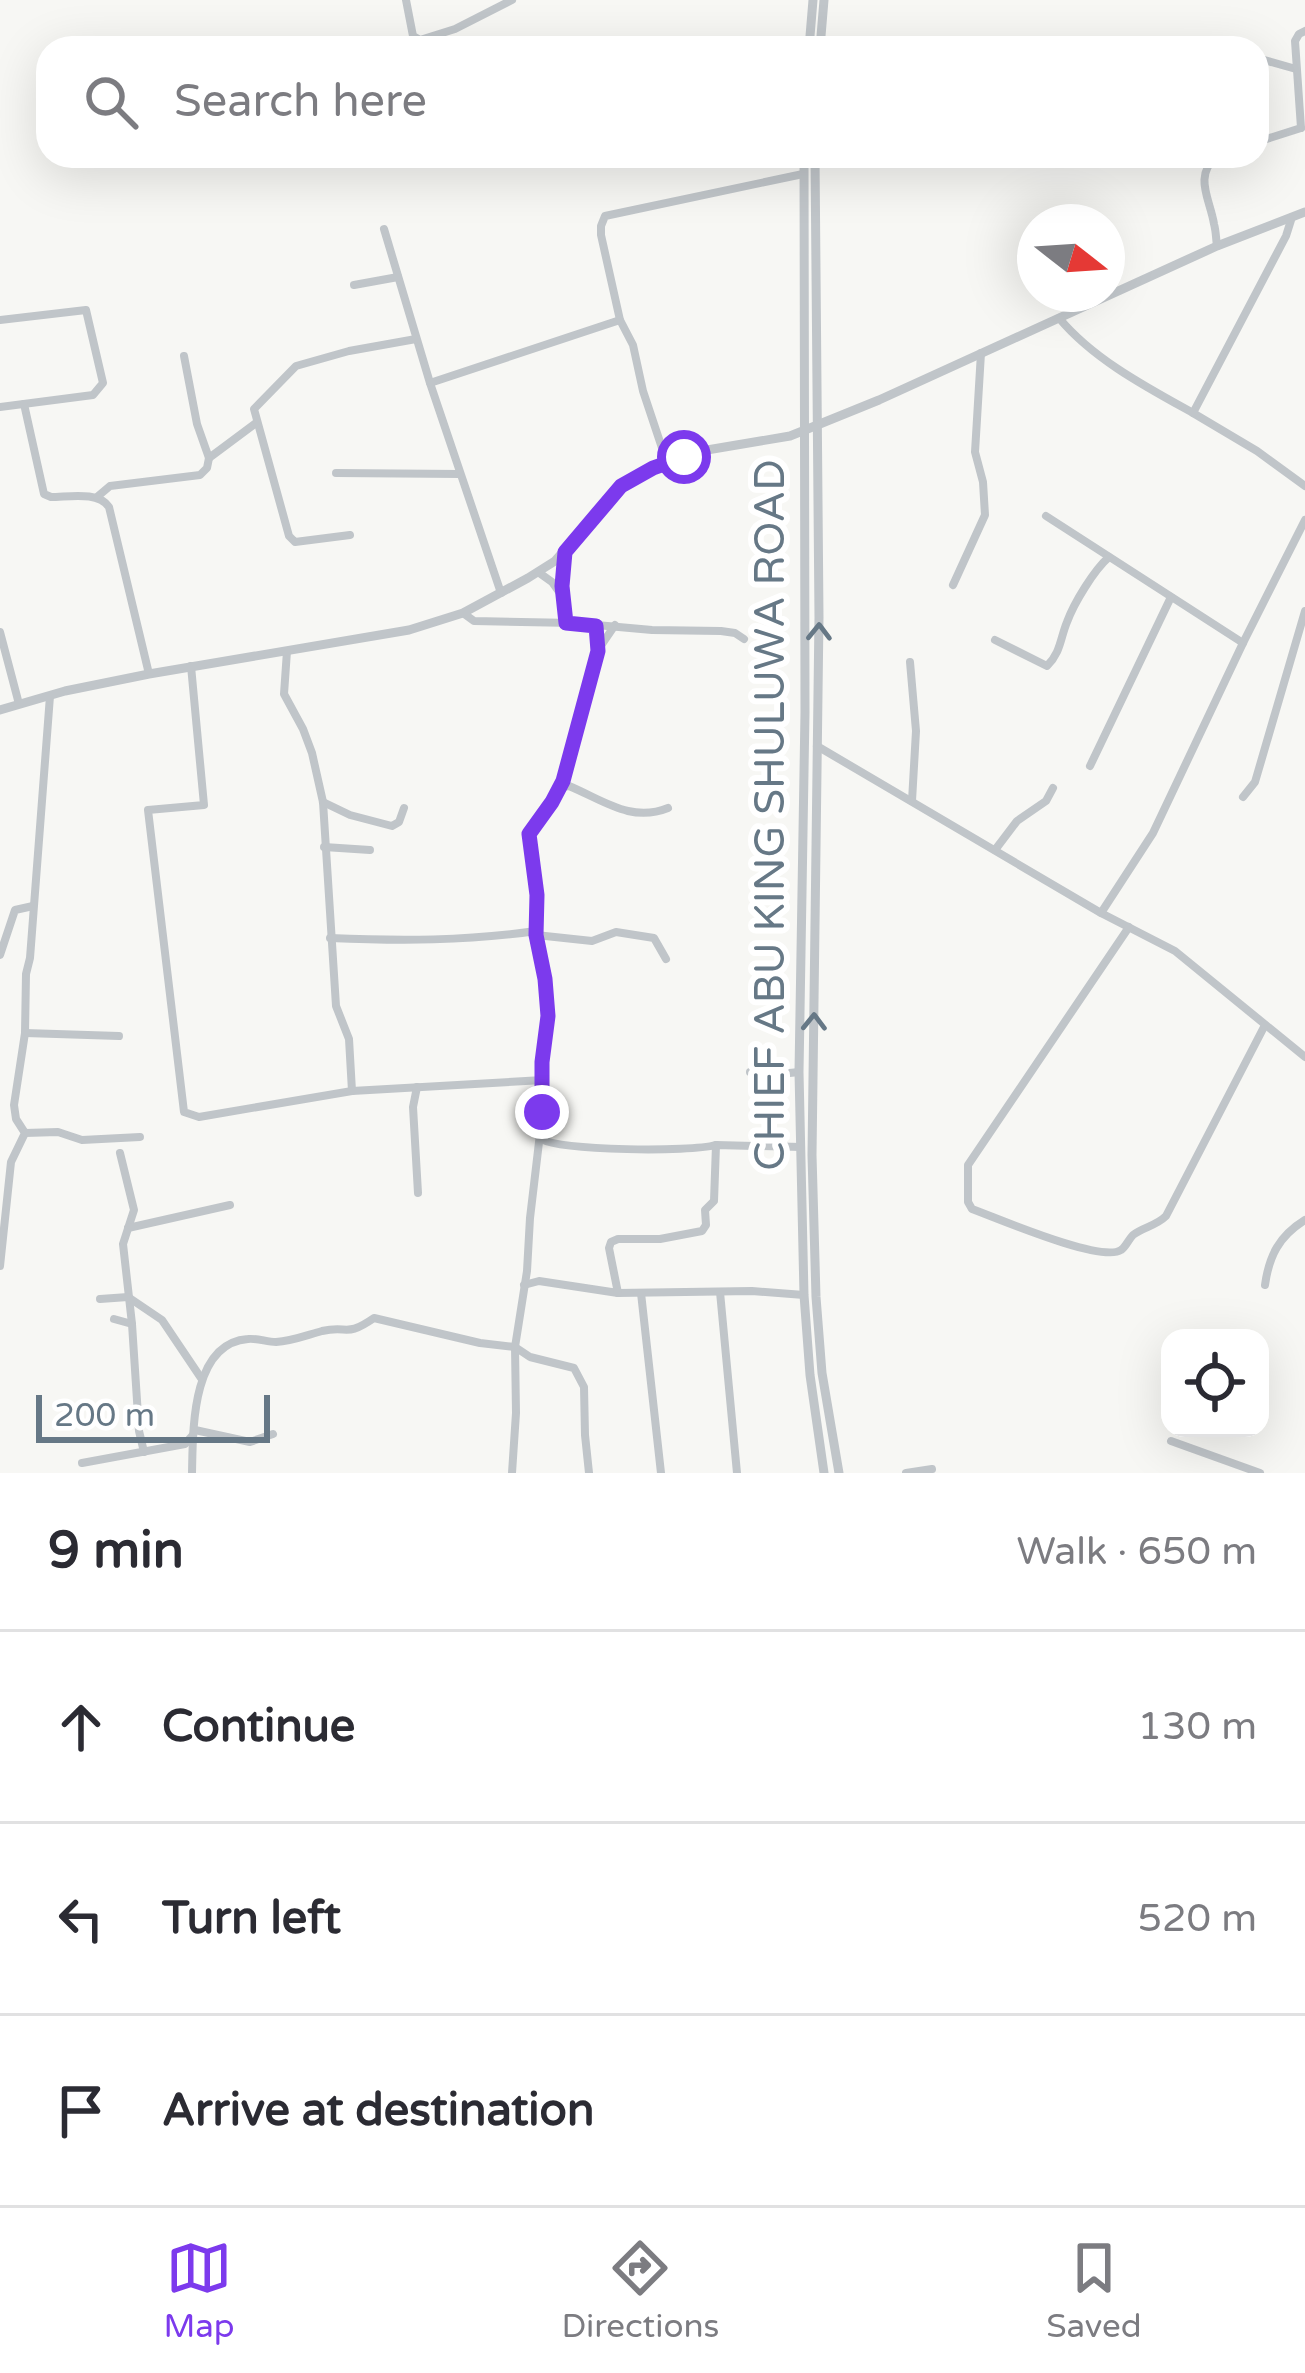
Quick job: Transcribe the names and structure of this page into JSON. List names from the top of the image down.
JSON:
{
  "streets": {
    "street": ["CHIEF ABU KING SHULUWA ROAD"]
  },
  "scale_bar": "200 m",
  "north": "right",
  "page": {
    "search": "Search here",
    "scale": "200 m",
    "heading": ["9 min", "Walk · 650 m"],
    "list": [
      ["Continue", "130 m"],
      ["Turn left", "520 m"],
      "Arrive at destination"
    ],
    "nav": ["Map", "Directions", "Saved"]
  }
}
